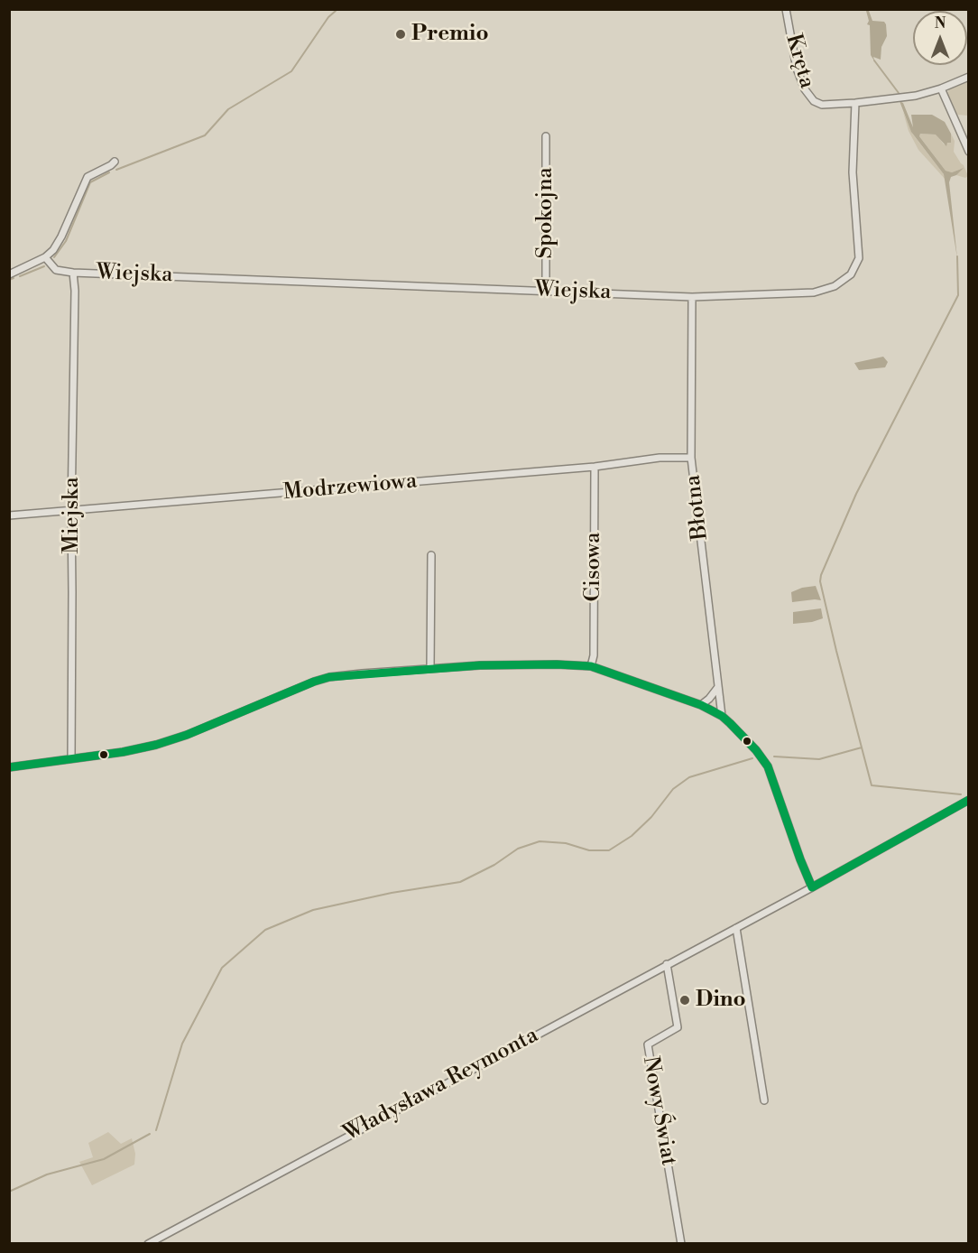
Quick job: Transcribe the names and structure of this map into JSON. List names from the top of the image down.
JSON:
{
  "streets": {
    "street": [
      "Kręta",
      "Spokojna",
      "Wiejska",
      "Modrzewiowa",
      "Błotna",
      "Miejska",
      "Cisowa",
      "Władysława Reymonta",
      "Nowy Świat"
    ]
  },
  "crossings": [
    ["Kręta", "Wiejska"],
    ["Spokojna", "Wiejska"],
    ["Wiejska", "Błotna"],
    ["Wiejska", "Miejska"],
    ["Modrzewiowa", "Błotna"],
    ["Modrzewiowa", "Miejska"],
    ["Modrzewiowa", "Cisowa"],
    ["Władysława Reymonta", "Nowy Świat"]
  ],
  "places": ["Premio", "Dino"],
  "north": "top"
}
